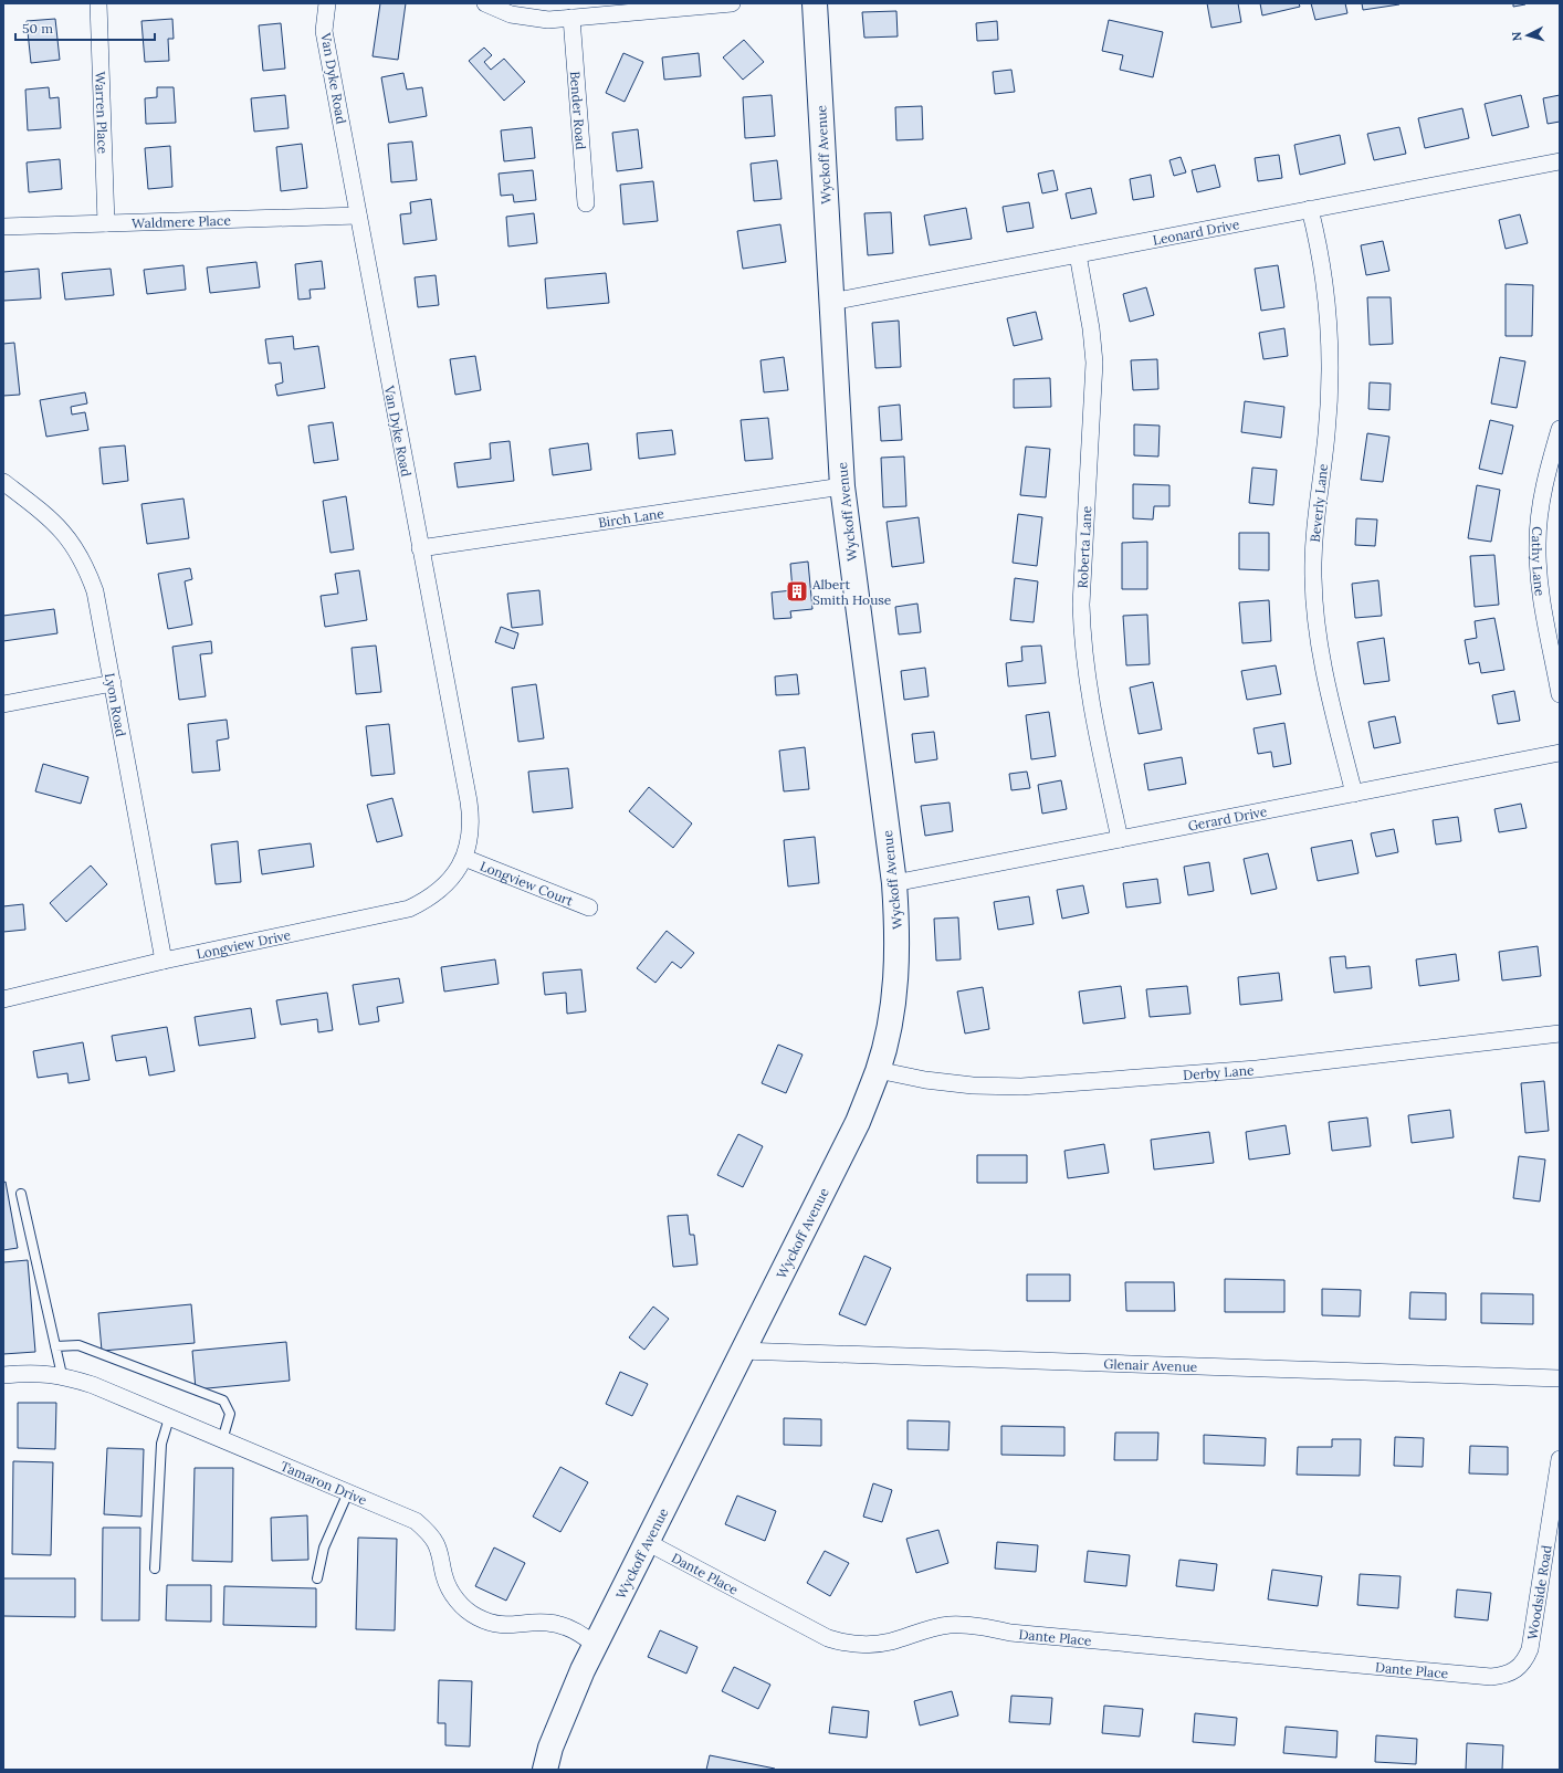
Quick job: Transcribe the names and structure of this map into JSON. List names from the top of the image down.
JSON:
{
  "streets": {
    "main road": ["Wyckoff Avenue"],
    "street": [
      "Van Dyke Road",
      "Bender Road",
      "Warren Place",
      "Waldmere Place",
      "Leonard Drive",
      "Beverly Lane",
      "Birch Lane",
      "Roberta Lane",
      "Cathy Lane",
      "Lyon Road",
      "Gerard Drive",
      "Longview Court",
      "Longview Drive",
      "Derby Lane",
      "Glenair Avenue",
      "Tamaron Drive",
      "Dante Place",
      "Woodside Road"
    ]
  },
  "crossings": [
    ["Van Dyke Road", "Waldmere Place"],
    ["Van Dyke Road", "Birch Lane"],
    ["Van Dyke Road", "Longview Court"],
    ["Van Dyke Road", "Longview Drive"],
    ["Warren Place", "Waldmere Place"],
    ["Wyckoff Avenue", "Leonard Drive"],
    ["Wyckoff Avenue", "Birch Lane"],
    ["Wyckoff Avenue", "Gerard Drive"],
    ["Wyckoff Avenue", "Derby Lane"],
    ["Wyckoff Avenue", "Glenair Avenue"],
    ["Wyckoff Avenue", "Tamaron Drive"],
    ["Wyckoff Avenue", "Dante Place"],
    ["Leonard Drive", "Beverly Lane"],
    ["Leonard Drive", "Roberta Lane"],
    ["Beverly Lane", "Gerard Drive"],
    ["Roberta Lane", "Gerard Drive"],
    ["Lyon Road", "Longview Drive"],
    ["Longview Court", "Longview Drive"],
    ["Dante Place", "Woodside Road"]
  ],
  "places": {
    "building": ["Albert Smith House"]
  },
  "scale_bar": "50 m",
  "north": "left"
}
